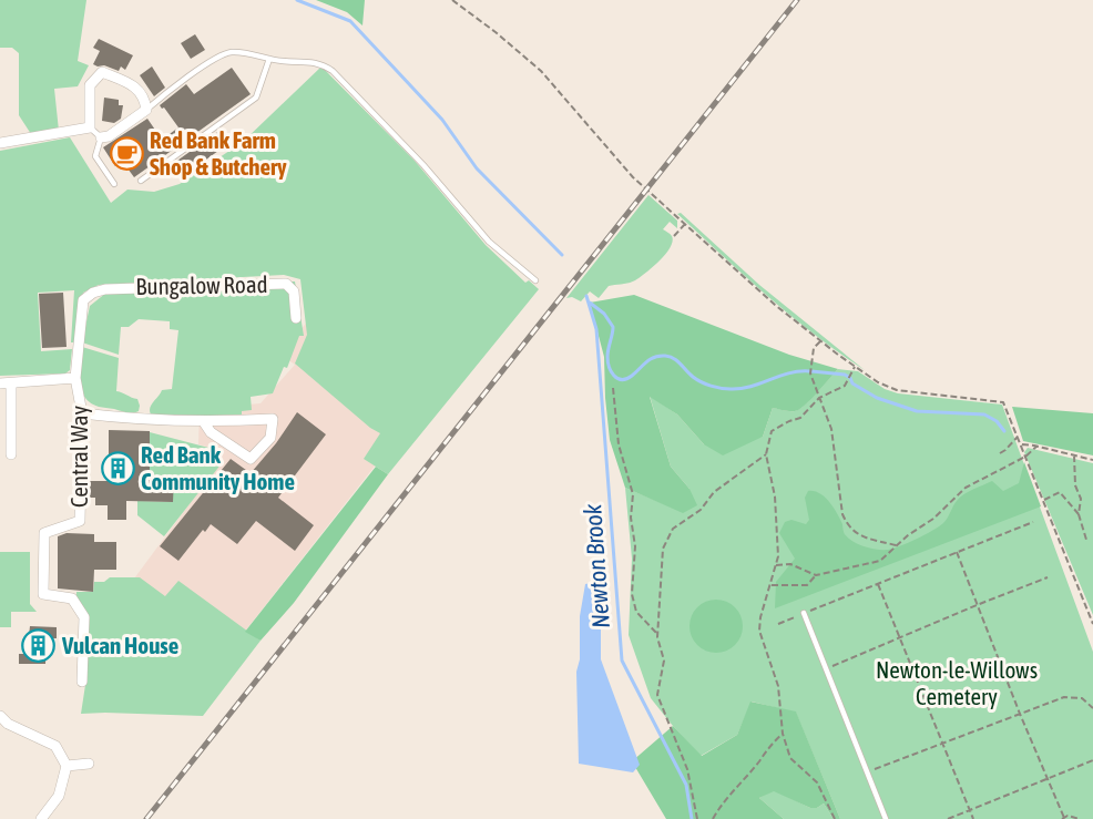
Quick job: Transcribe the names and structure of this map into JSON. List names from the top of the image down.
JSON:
{
  "streets": {
    "street": ["Bungalow Road", "Central Way"]
  },
  "crossings": [
    ["Bungalow Road", "Central Way"]
  ],
  "water": ["Newton Brook"],
  "parks": ["Newton-le-Willows Cemetery"],
  "places": {
    "cafe": ["Red Bank Farm Shop & Butchery"],
    "building": ["Red Bank Community Home", "Vulcan House"]
  }
}
